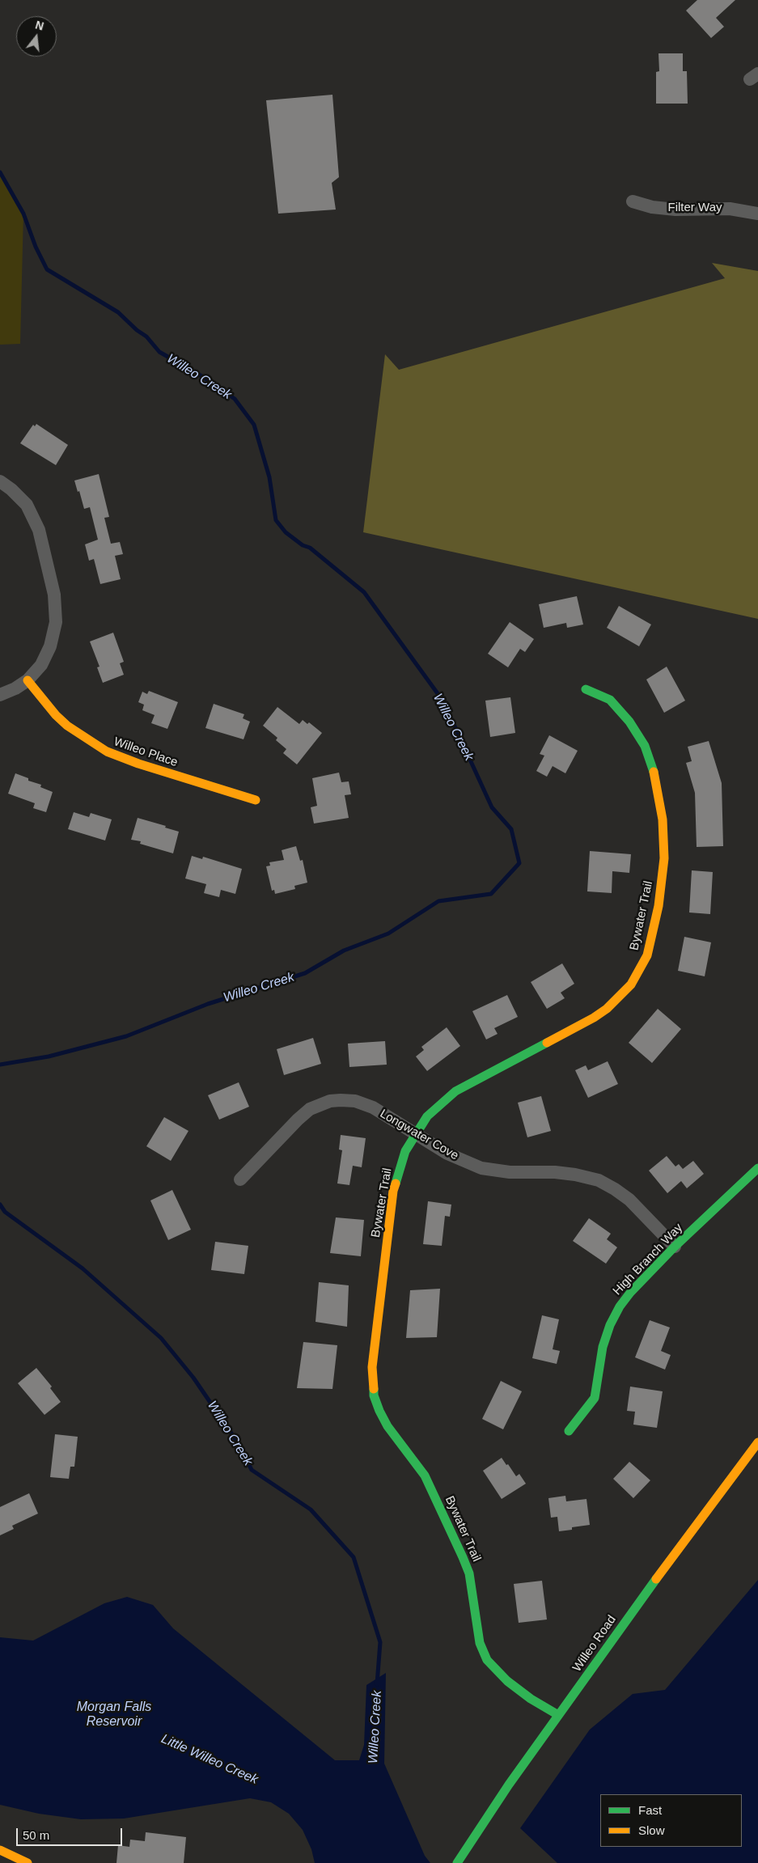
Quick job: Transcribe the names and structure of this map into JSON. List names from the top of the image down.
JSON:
{
  "streets": {
    "street": [
      "Filter Way",
      "Willeo Place",
      "Bywater Trail",
      "Longwater Cove",
      "High Branch Way",
      "Willeo Road"
    ]
  },
  "crossings": [
    ["Bywater Trail", "Longwater Cove"],
    ["Bywater Trail", "Willeo Road"],
    ["Longwater Cove", "High Branch Way"]
  ],
  "water": ["Willeo Creek", "Morgan Falls Reservoir", "Little Willeo Creek"],
  "legend": ["Fast", "Slow"],
  "scale_bar": "50 m",
  "north": "top"
}
